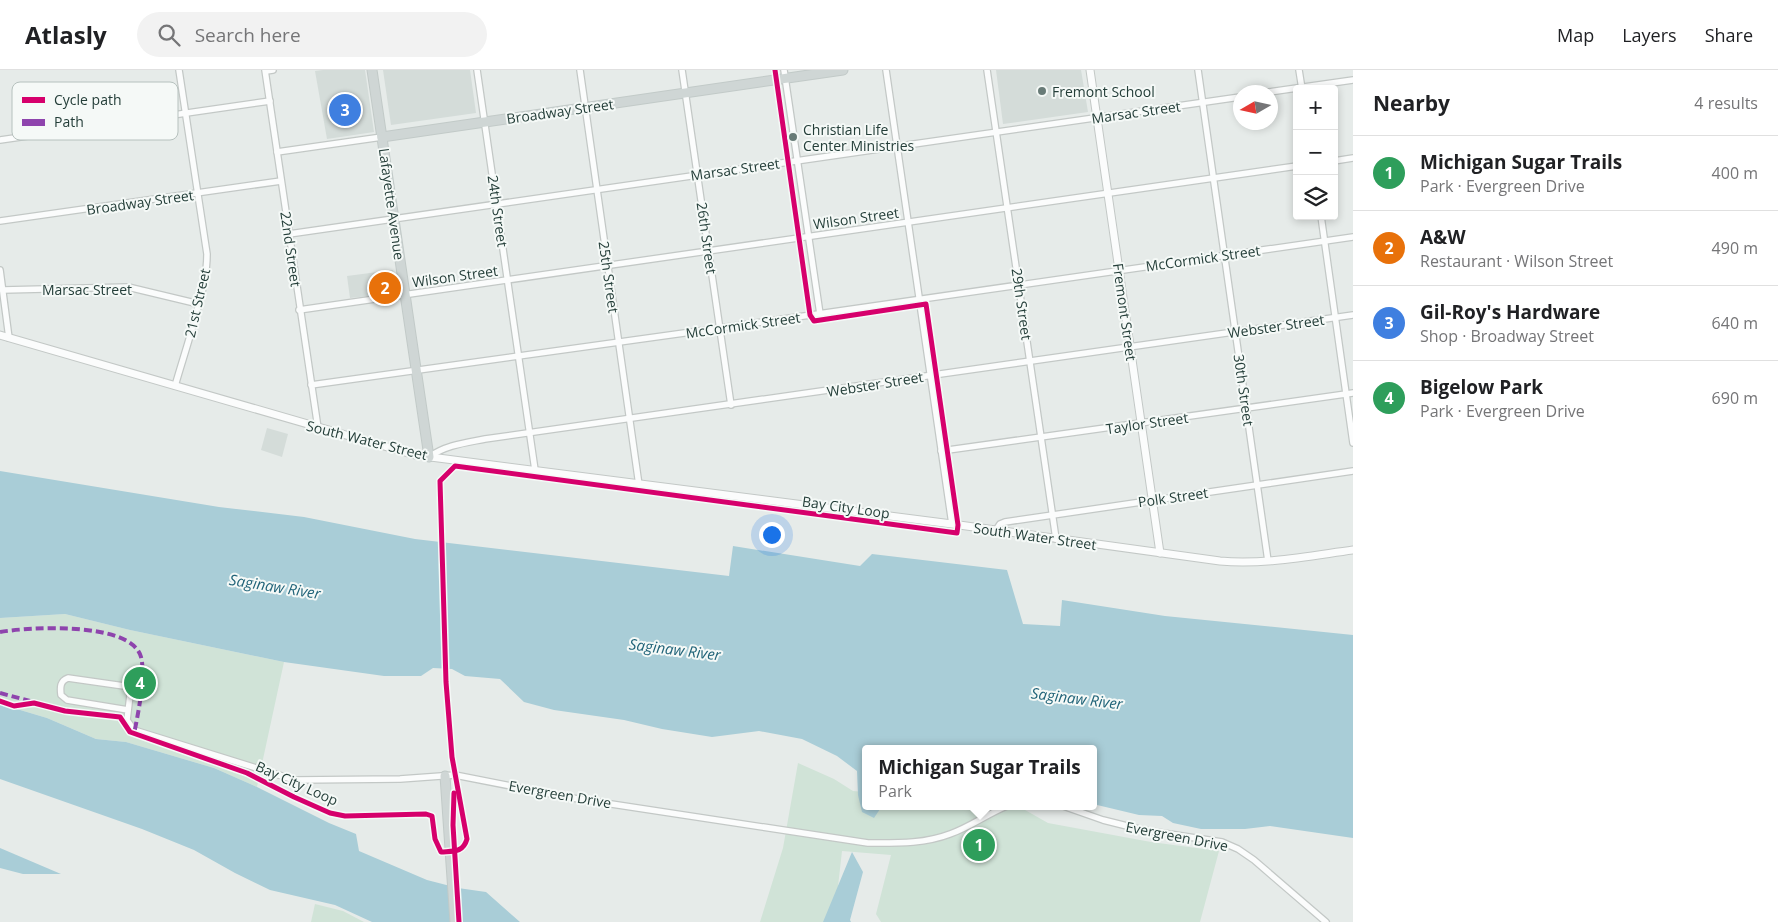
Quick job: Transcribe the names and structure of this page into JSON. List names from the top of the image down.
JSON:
{
  "streets": {
    "main road": ["Broadway Street", "Lafayette Avenue"],
    "street": [
      "Marsac Street",
      "24th Street",
      "Wilson Street",
      "26th Street",
      "22nd Street",
      "McCormick Street",
      "25th Street",
      "21st Street",
      "29th Street",
      "Fremont Street",
      "Webster Street",
      "30th Street",
      "Taylor Street",
      "South Water Street",
      "Polk Street",
      "Evergreen Drive"
    ],
    "cycle path": ["Bay City Loop"]
  },
  "crossings": [
    ["Broadway Street", "Lafayette Avenue"],
    ["Broadway Street", "24th Street"],
    ["Broadway Street", "26th Street"],
    ["Broadway Street", "22nd Street"],
    ["Broadway Street", "25th Street"],
    ["Broadway Street", "21st Street"],
    ["Marsac Street", "Lafayette Avenue"],
    ["Marsac Street", "24th Street"],
    ["Marsac Street", "26th Street"],
    ["Marsac Street", "22nd Street"],
    ["Marsac Street", "25th Street"],
    ["Marsac Street", "21st Street"],
    ["Marsac Street", "29th Street"],
    ["Marsac Street", "Fremont Street"],
    ["Marsac Street", "30th Street"],
    ["Lafayette Avenue", "Wilson Street"],
    ["Lafayette Avenue", "McCormick Street"],
    ["Lafayette Avenue", "Webster Street"],
    ["Lafayette Avenue", "South Water Street"],
    ["24th Street", "Wilson Street"],
    ["24th Street", "McCormick Street"],
    ["24th Street", "Webster Street"],
    ["24th Street", "South Water Street"],
    ["Wilson Street", "26th Street"],
    ["Wilson Street", "22nd Street"],
    ["Wilson Street", "25th Street"],
    ["Wilson Street", "29th Street"],
    ["Wilson Street", "Fremont Street"],
    ["Wilson Street", "30th Street"],
    ["26th Street", "McCormick Street"],
    ["26th Street", "Webster Street"],
    ["22nd Street", "McCormick Street"],
    ["22nd Street", "South Water Street"],
    ["McCormick Street", "25th Street"],
    ["McCormick Street", "29th Street"],
    ["McCormick Street", "Fremont Street"],
    ["McCormick Street", "30th Street"],
    ["25th Street", "Webster Street"],
    ["25th Street", "South Water Street"],
    ["21st Street", "South Water Street"],
    ["29th Street", "Webster Street"],
    ["29th Street", "Taylor Street"],
    ["29th Street", "South Water Street"],
    ["29th Street", "Polk Street"],
    ["Fremont Street", "Webster Street"],
    ["Fremont Street", "Taylor Street"],
    ["Fremont Street", "South Water Street"],
    ["Fremont Street", "Polk Street"],
    ["Webster Street", "30th Street"],
    ["Webster Street", "South Water Street"],
    ["30th Street", "Taylor Street"],
    ["30th Street", "South Water Street"],
    ["30th Street", "Polk Street"],
    ["South Water Street", "Polk Street"]
  ],
  "water": ["Saginaw River"],
  "places": ["Fremont School", "Christian Life Center Ministries"],
  "legend": ["Cycle path", "Path"],
  "north": "left",
  "page": {
    "header": "Atlasly",
    "search": "Search here",
    "nav": ["Map", "Layers", "Share"],
    "heading": ["Nearby", "4 results"],
    "map_buttons": ["+", "−"],
    "pins": [
      "3",
      "2",
      "4",
      "1"
    ],
    "list": [
      {
        "mark": "1",
        "name": "Michigan Sugar Trails",
        "note": "Park · Evergreen Drive",
        "value": "400 m"
      },
      {
        "mark": "2",
        "name": "A&W",
        "note": "Restaurant · Wilson Street",
        "value": "490 m"
      },
      {
        "mark": "3",
        "name": "Gil-Roy's Hardware",
        "note": "Shop · Broadway Street",
        "value": "640 m"
      },
      {
        "mark": "4",
        "name": "Bigelow Park",
        "note": "Park · Evergreen Drive",
        "value": "690 m"
      }
    ],
    "popup": ["Michigan Sugar Trails", "Park"]
  }
}
